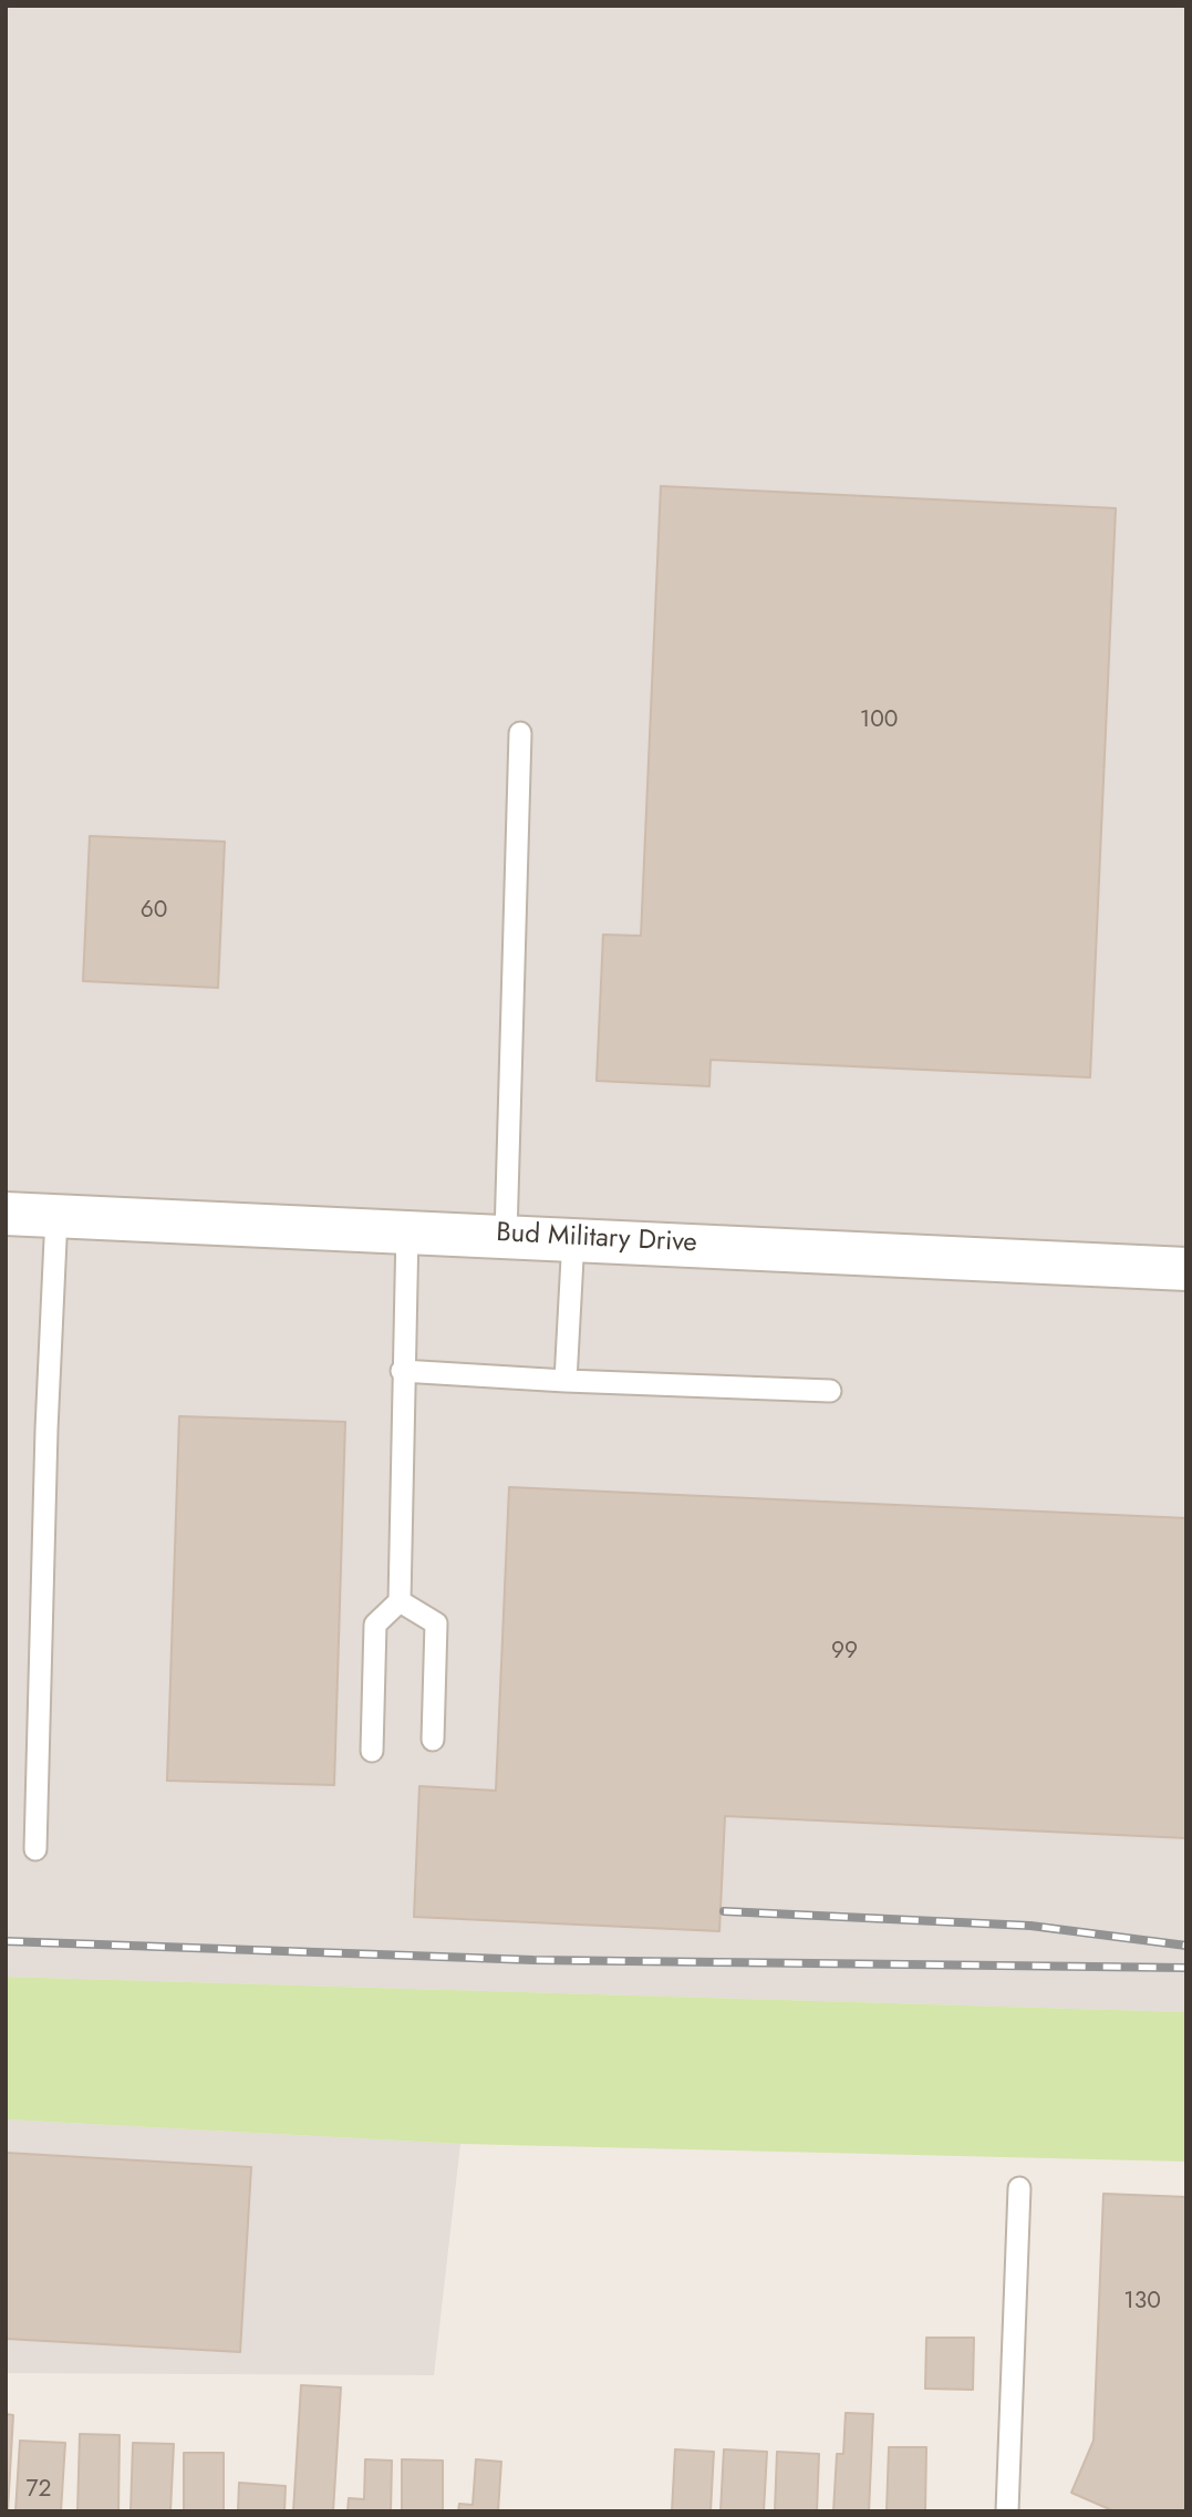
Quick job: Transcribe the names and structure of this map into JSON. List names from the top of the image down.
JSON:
{
  "streets": {
    "street": ["Bud Military Drive"]
  },
  "house_numbers": [
    "100",
    "60",
    "99",
    "130",
    "72"
  ]
}
